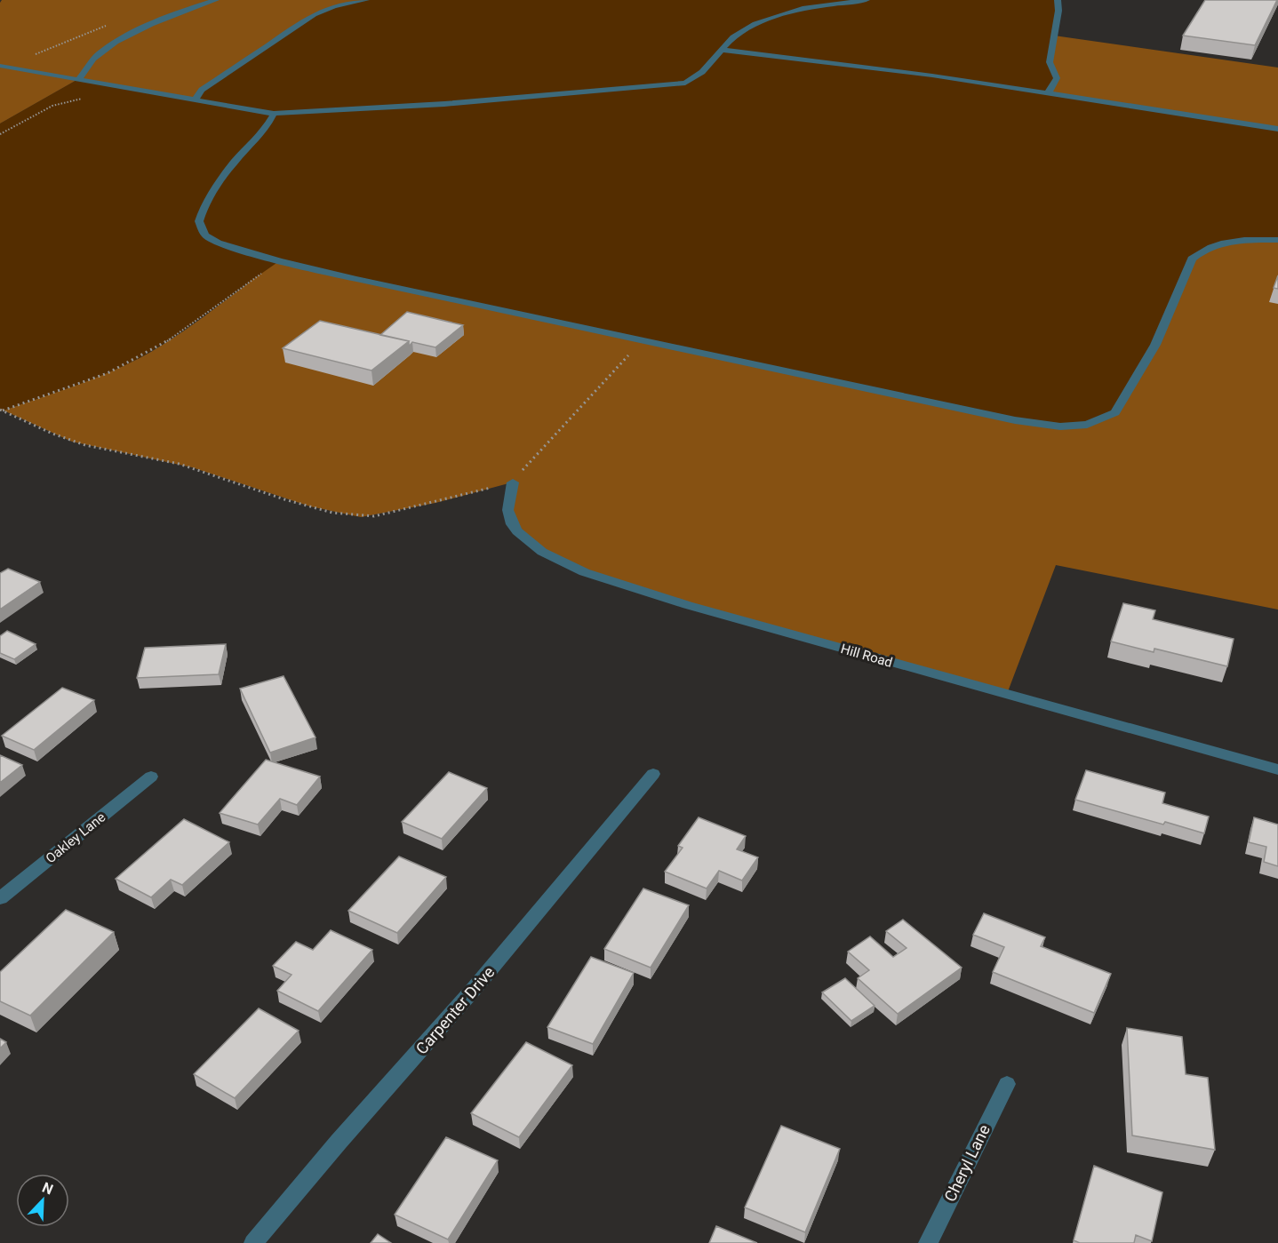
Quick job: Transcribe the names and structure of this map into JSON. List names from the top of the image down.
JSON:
{
  "streets": {
    "street": [
      "Hill Road",
      "Oakley Lane",
      "Carpenter Drive",
      "Cheryl Lane"
    ]
  },
  "north": "top right"
}
